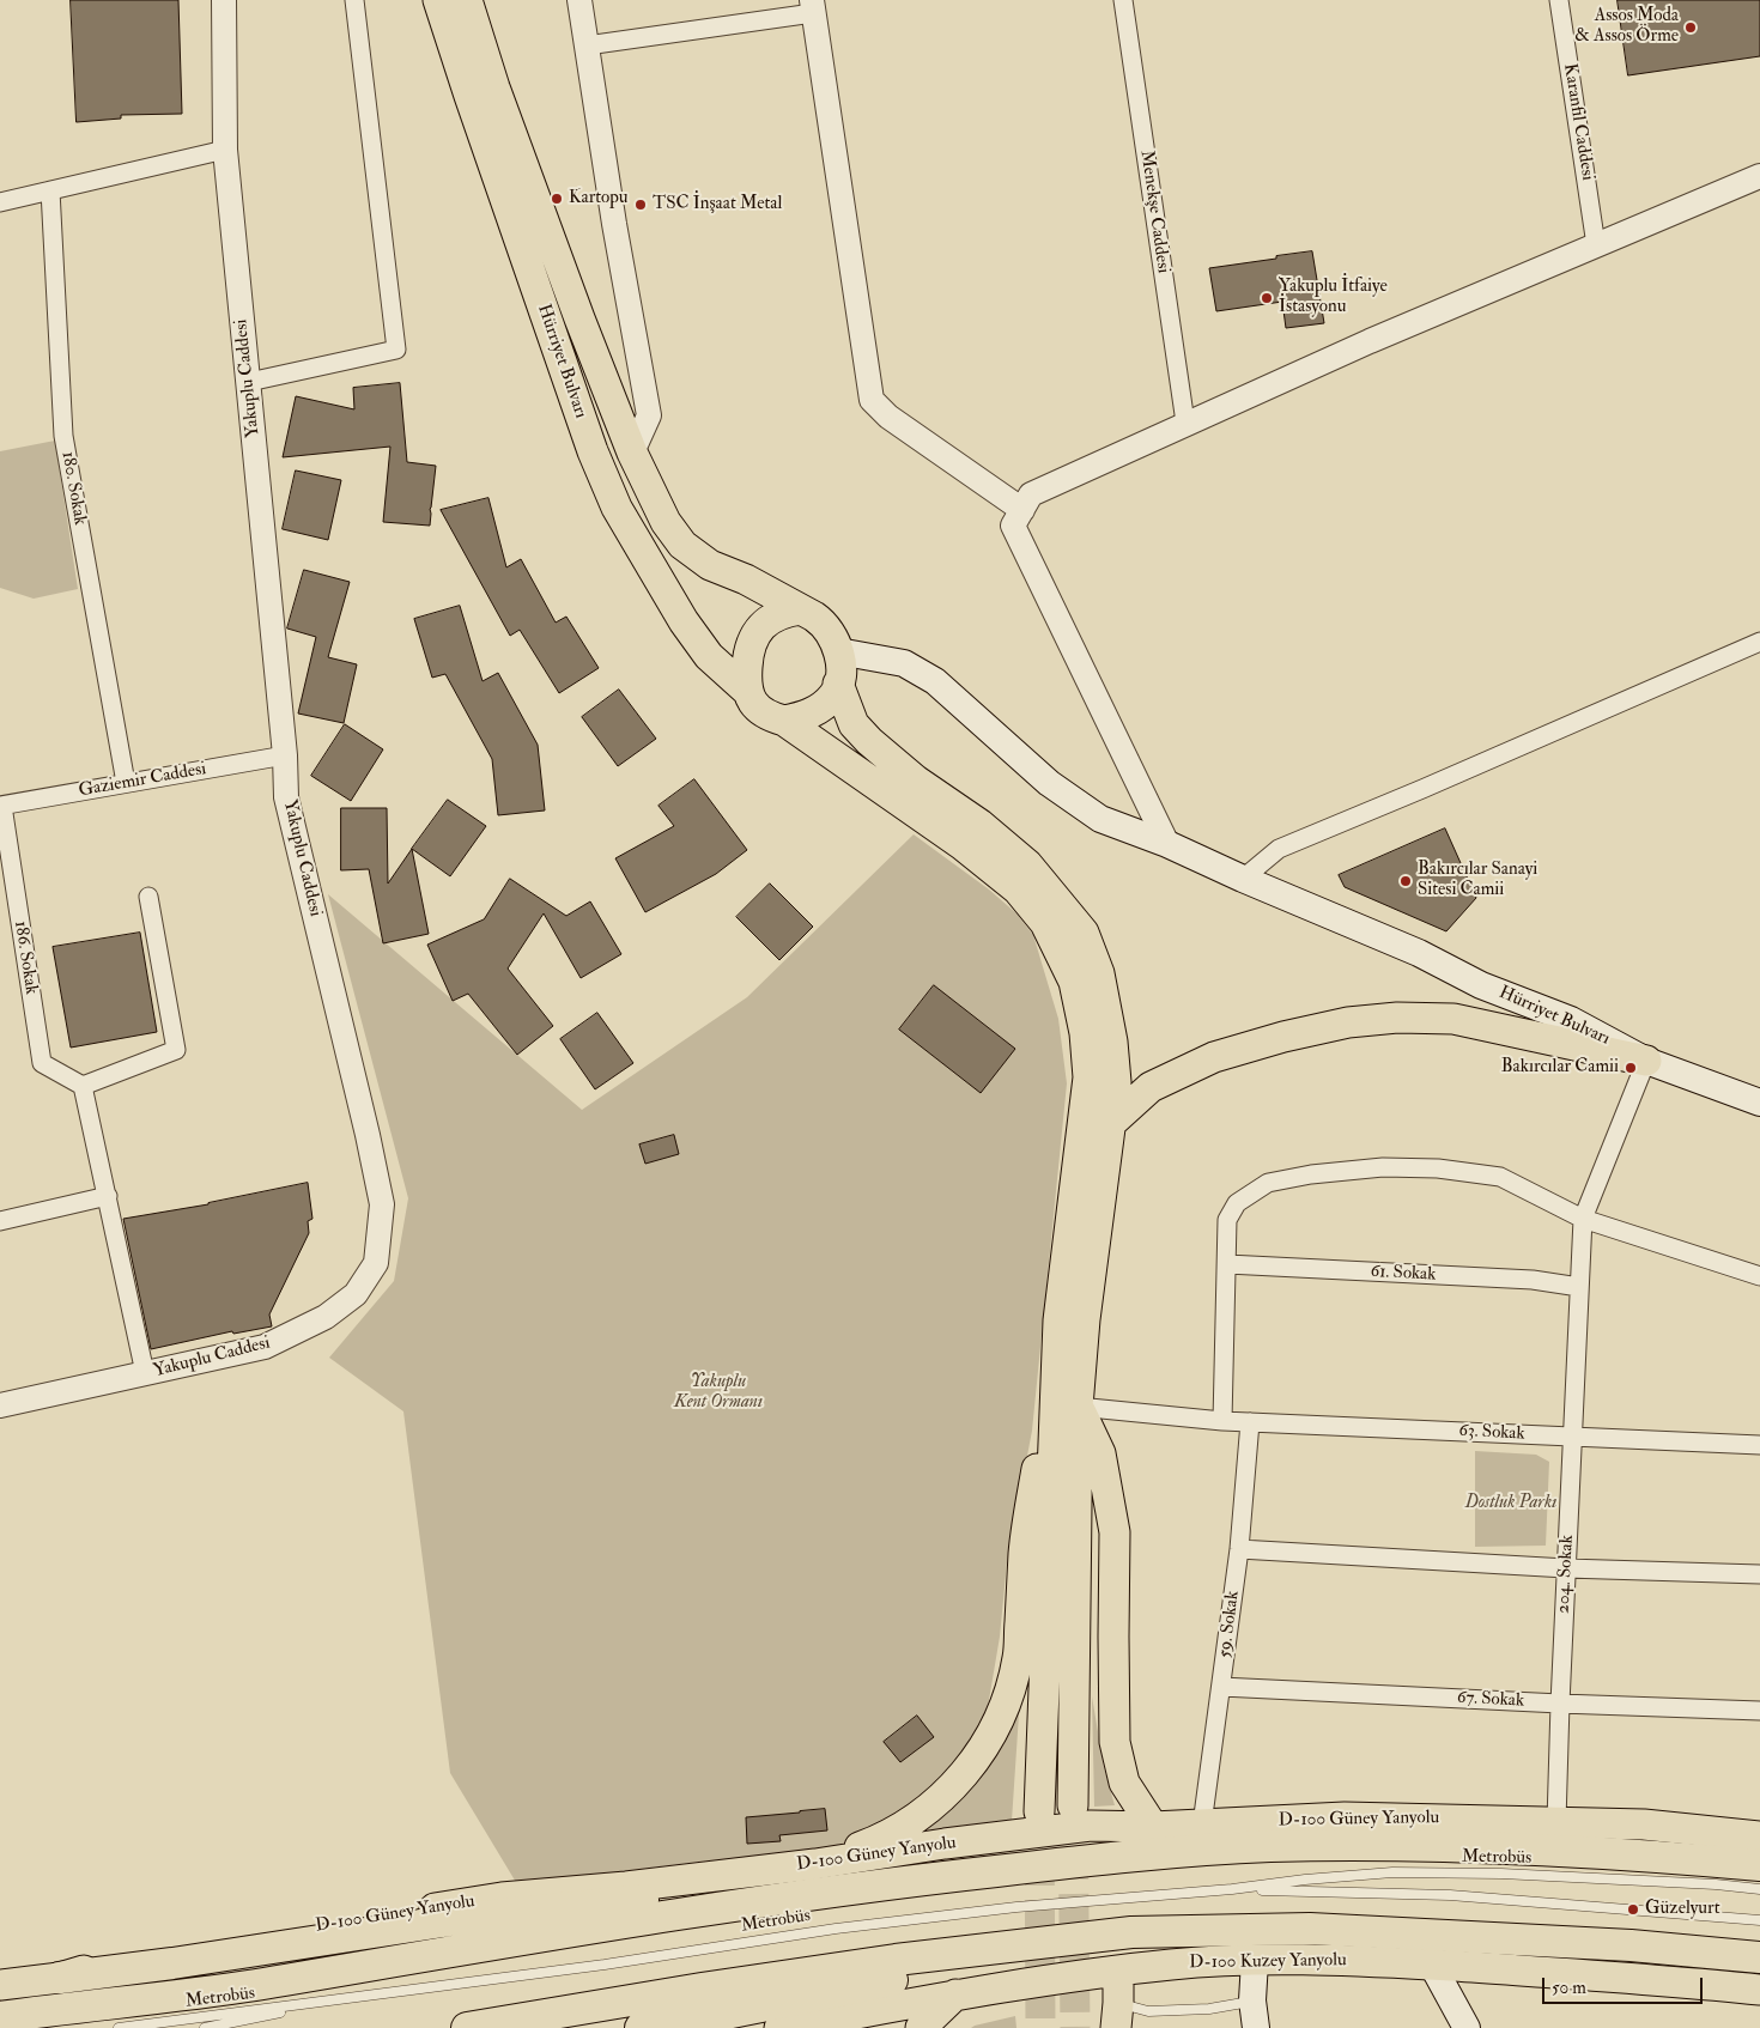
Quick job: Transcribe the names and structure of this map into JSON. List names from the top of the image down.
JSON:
{
  "streets": {
    "main road": ["Hürriyet Bulvarı", "D-100 Güney Yanyolu", "D-100 Kuzey Yanyolu"],
    "street": [
      "Karanfil Caddesi",
      "Menekşe Caddesi",
      "Yakuplu Caddesi",
      "180. Sokak",
      "Gaziemir Caddesi",
      "186. Sokak",
      "61. Sokak",
      "63. Sokak",
      "204. Sokak",
      "59. Sokak",
      "67. Sokak"
    ],
    "lane": ["Metrobüs"]
  },
  "crossings": [
    ["Hürriyet Bulvarı", "204. Sokak"],
    ["Yakuplu Caddesi", "Gaziemir Caddesi"],
    ["180. Sokak", "Gaziemir Caddesi"],
    ["Gaziemir Caddesi", "186. Sokak"],
    ["61. Sokak", "204. Sokak"],
    ["63. Sokak", "204. Sokak"],
    ["63. Sokak", "59. Sokak"],
    ["204. Sokak", "67. Sokak"],
    ["204. Sokak", "D-100 Güney Yanyolu"],
    ["59. Sokak", "67. Sokak"],
    ["59. Sokak", "D-100 Güney Yanyolu"]
  ],
  "parks": ["Yakuplu Kent Ormanı", "Dostluk Parkı"],
  "places": [
    "Assos Moda & Assos Örme",
    "Kartopu",
    "TSC İnşaat Metal",
    "Yakuplu İtfaiye İstasyonu",
    "Bakırcılar Sanayi Sitesi Camii",
    "Bakırcılar Camii",
    "Güzelyurt"
  ],
  "scale_bar": "50 m"
}
